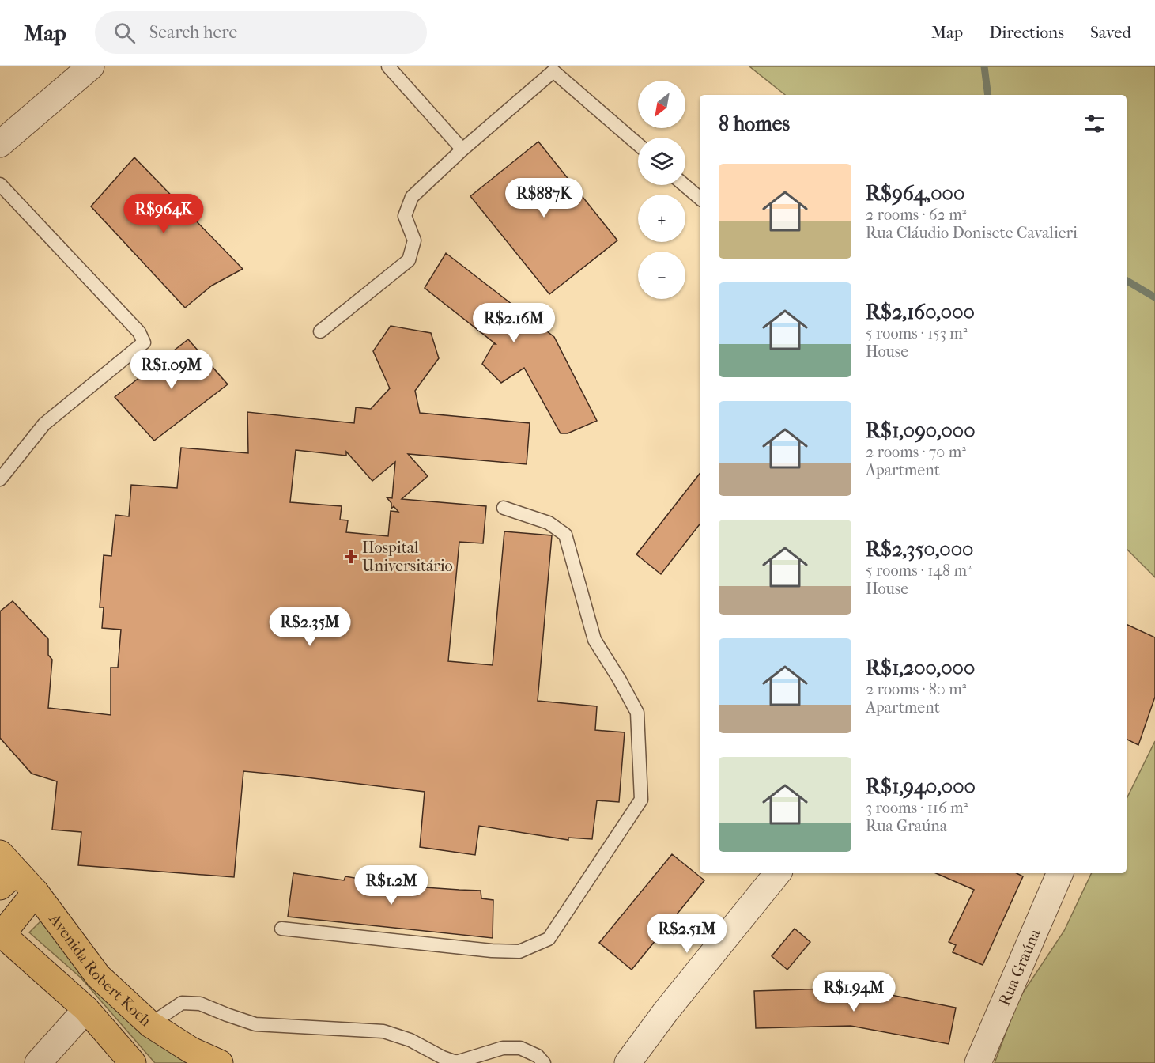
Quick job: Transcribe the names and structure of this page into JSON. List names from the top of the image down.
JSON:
{
  "streets": {
    "main road": ["Avenida Robert Koch"],
    "street": ["Rua Graúna"]
  },
  "places": {
    "health": ["Hospital Universitário"]
  },
  "north": "bottom left",
  "page": {
    "header": "Map",
    "search": "Search here",
    "nav": ["Map", "Directions", "Saved"],
    "map_buttons": ["+", "−"],
    "heading": "8 homes",
    "list": [
      {
        "name": "R$964,000",
        "note": "2 rooms · 62 m² · Rua Cláudio Donisete Cavalieri"
      },
      {
        "name": "R$2,160,000",
        "note": "5 rooms · 153 m² · House"
      },
      {
        "name": "R$1,090,000",
        "note": "2 rooms · 70 m² · Apartment"
      },
      {
        "name": "R$2,350,000",
        "note": "5 rooms · 148 m² · House"
      },
      {
        "name": "R$1,200,000",
        "note": "2 rooms · 80 m² · Apartment"
      },
      {
        "name": "R$1,940,000",
        "note": "3 rooms · 116 m² · Rua Graúna"
      }
    ],
    "price": [
      "R$887K",
      "R$964K",
      "R$2.16M",
      "R$1.09M",
      "R$2.35M",
      "R$1.2M",
      "R$2.51M",
      "R$1.94M"
    ]
  }
}
